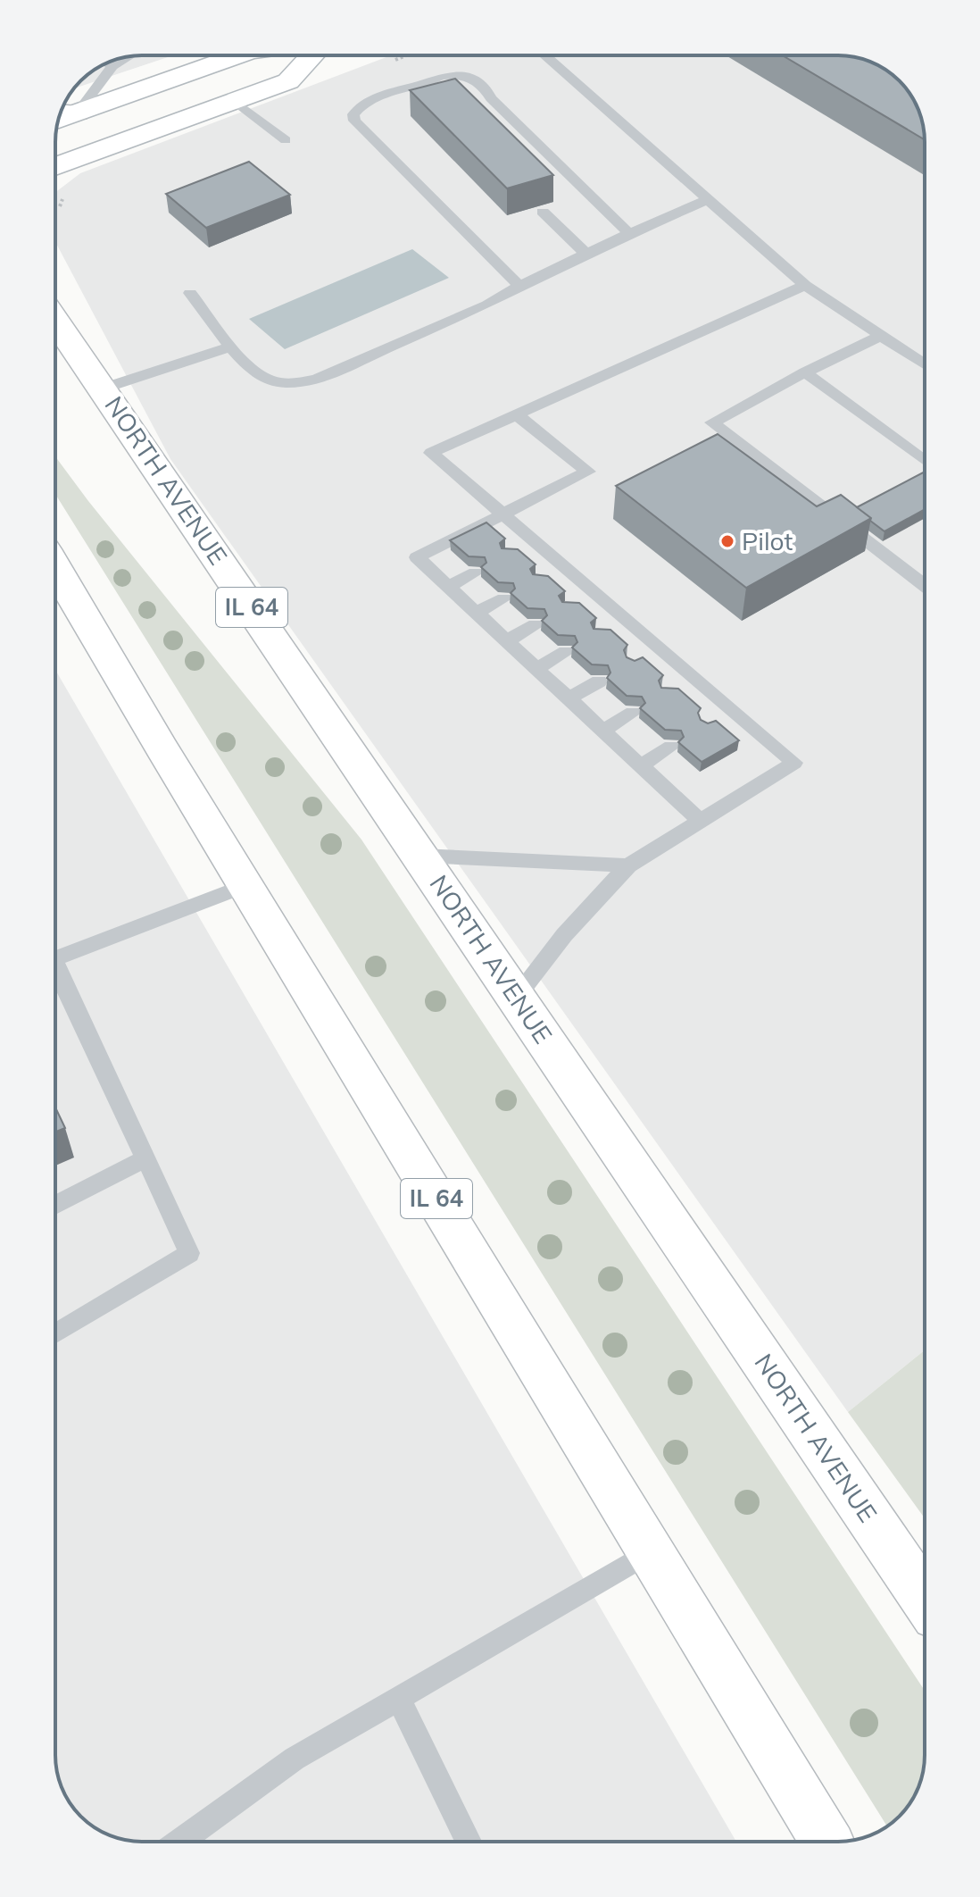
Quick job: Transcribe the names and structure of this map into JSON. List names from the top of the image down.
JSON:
{
  "streets": {
    "main road": ["NORTH AVENUE", "IL 64"]
  },
  "places": ["Pilot"]
}
